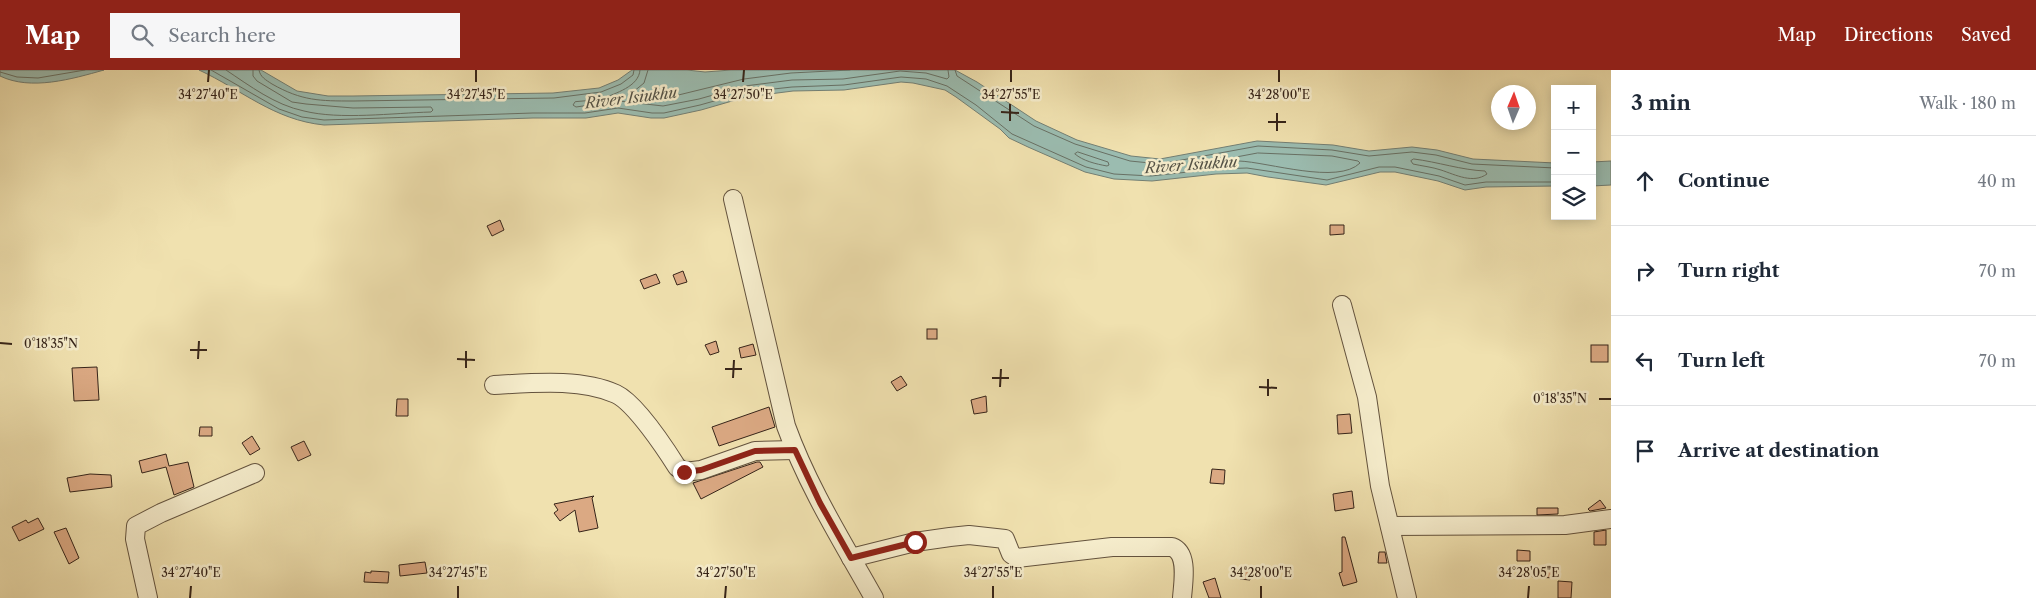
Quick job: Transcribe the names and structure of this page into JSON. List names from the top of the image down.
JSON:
{
  "water": ["River Isiukhu"],
  "north": "top",
  "page": {
    "header": "Map",
    "search": "Search here",
    "nav": ["Map", "Directions", "Saved"],
    "heading": ["3 min", "Walk · 180 m"],
    "map_buttons": ["+", "−"],
    "list": [
      ["Continue", "40 m"],
      ["Turn right", "70 m"],
      ["Turn left", "70 m"],
      "Arrive at destination"
    ]
  },
  "coordinates": [
    "34°27'40\"E",
    "34°27'45\"E",
    "34°27'50\"E",
    "34°27'55\"E",
    "34°28'00\"E",
    "0°18'35\"N",
    "34°28'05\"E"
  ]
}
